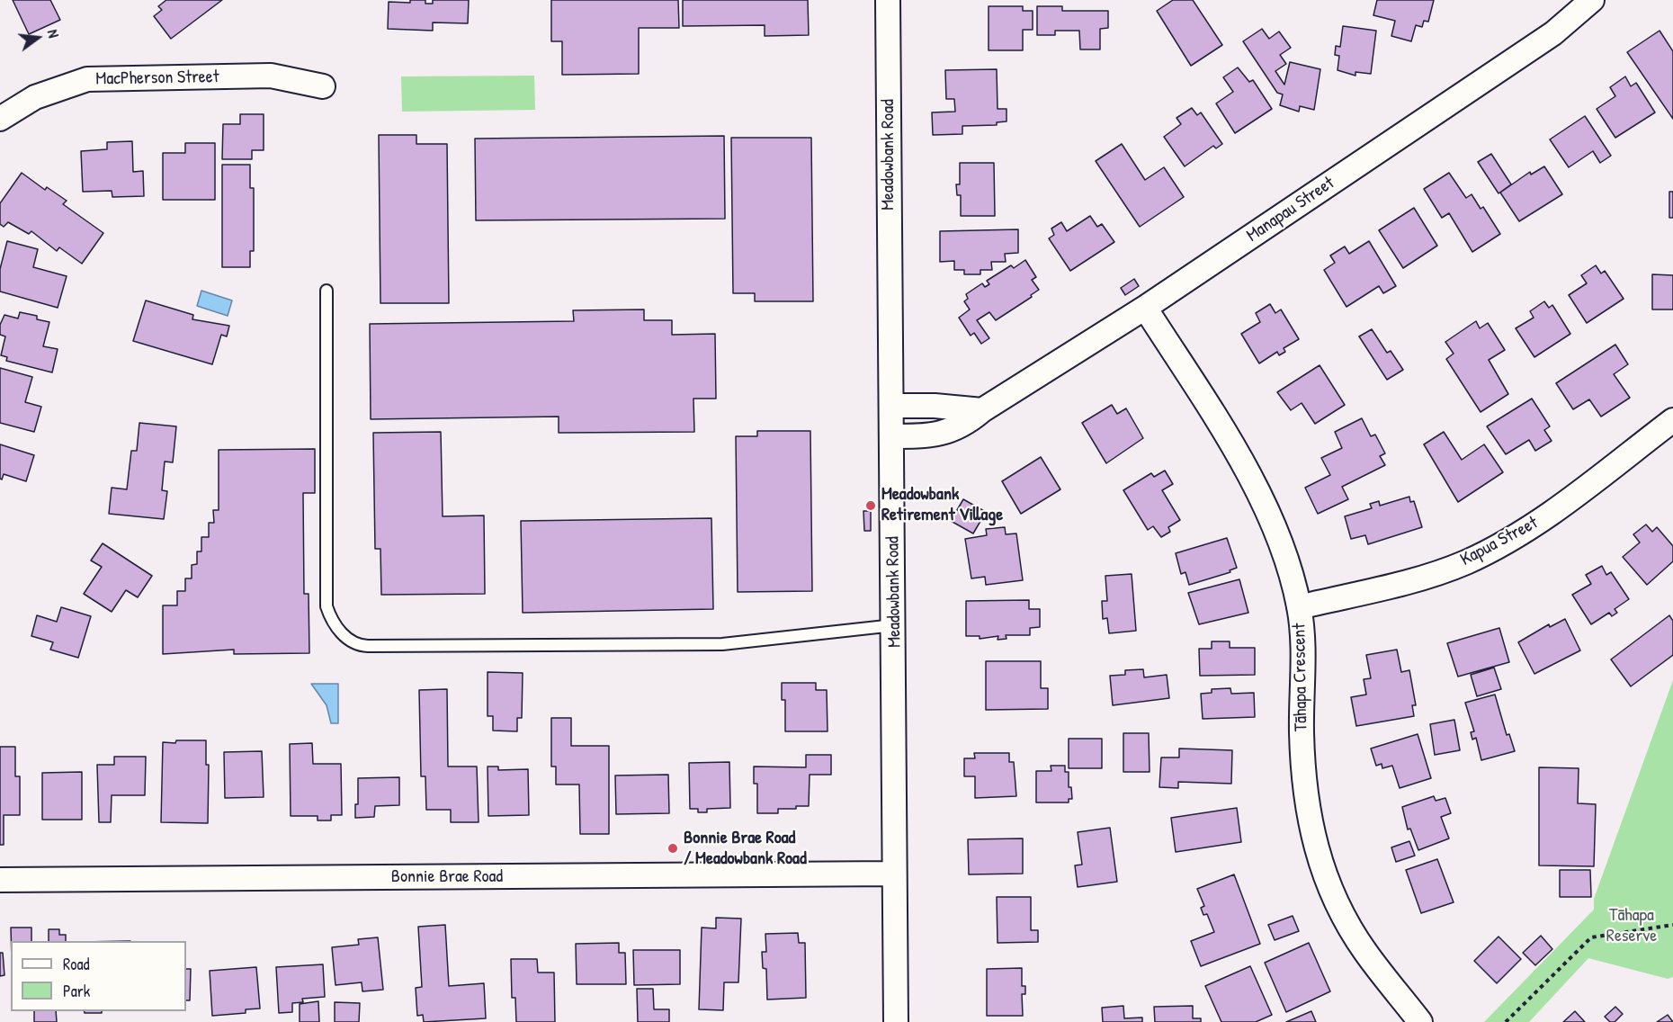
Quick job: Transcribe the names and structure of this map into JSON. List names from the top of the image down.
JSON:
{
  "streets": {
    "street": [
      "MacPherson Street",
      "Meadowbank Road",
      "Manapau Street",
      "Kapua Street",
      "Tāhapa Crescent",
      "Bonnie Brae Road"
    ]
  },
  "crossings": [
    ["Meadowbank Road", "Manapau Street"],
    ["Meadowbank Road", "Bonnie Brae Road"],
    ["Manapau Street", "Tāhapa Crescent"],
    ["Kapua Street", "Tāhapa Crescent"]
  ],
  "parks": ["Tāhapa Reserve"],
  "places": ["Meadowbank Retirement Village", "Bonnie Brae Road / Meadowbank Road"],
  "legend": ["Road", "Park"],
  "north": "right"
}
